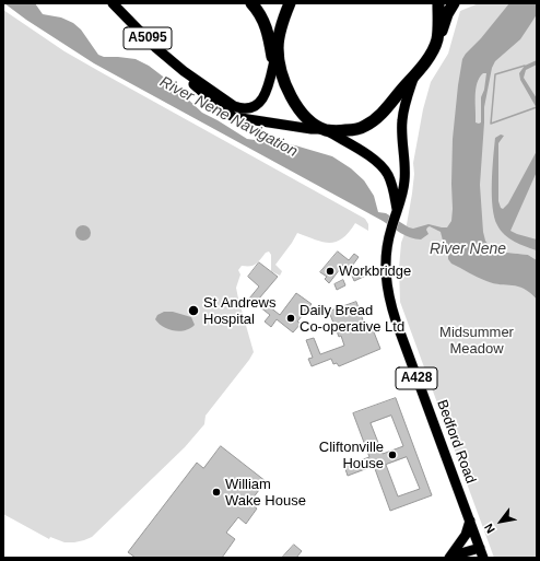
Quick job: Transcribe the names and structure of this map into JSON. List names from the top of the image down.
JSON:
{
  "streets": {
    "main road": ["A5095", "A428", "Bedford Road"]
  },
  "crossings": [
    ["A5095", "Bedford Road"]
  ],
  "water": ["River Nene Navigation", "River Nene"],
  "parks": ["Midsummer Meadow"],
  "places": [
    "Workbridge",
    "St Andrews Hospital",
    "Daily Bread Co-operative Ltd",
    "Cliftonville House",
    "William Wake House"
  ],
  "north": "bottom left"
}
